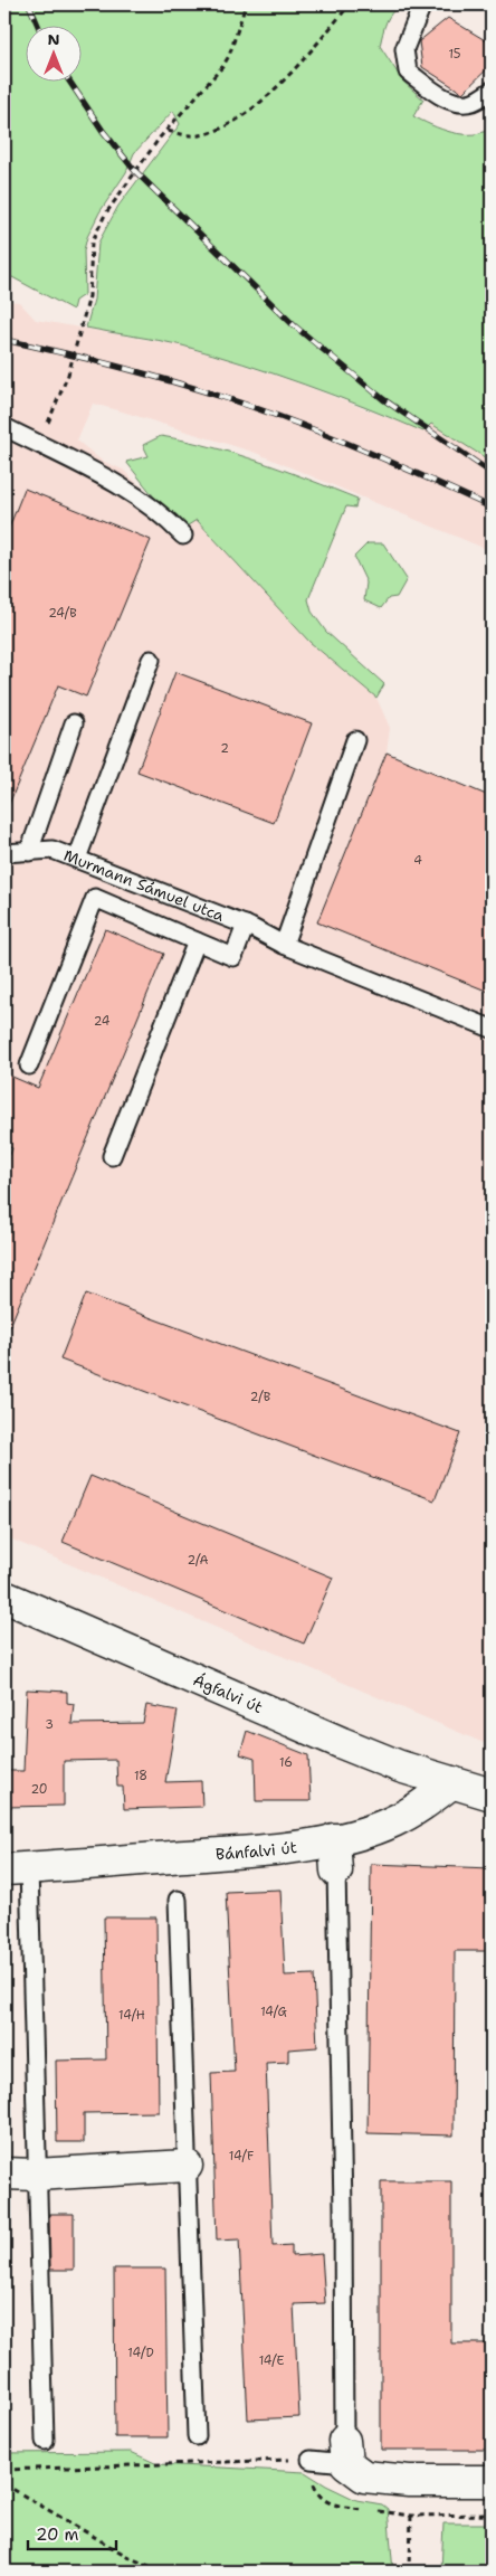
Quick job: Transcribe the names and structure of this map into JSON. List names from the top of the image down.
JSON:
{
  "streets": {
    "street": ["Ágfalvi út", "Bánfalvi út"],
    "lane": ["Murmann Sámuel utca"]
  },
  "crossings": [
    ["Ágfalvi út", "Bánfalvi út"]
  ],
  "house_numbers": [
    "15",
    "24/B",
    "2",
    "4",
    "24",
    "2/B",
    "2/A",
    "3",
    "16",
    "18",
    "20",
    "14/G",
    "14/H",
    "14/F",
    "14/D",
    "14/E"
  ],
  "scale_bar": "20 m",
  "north": "top"
}
